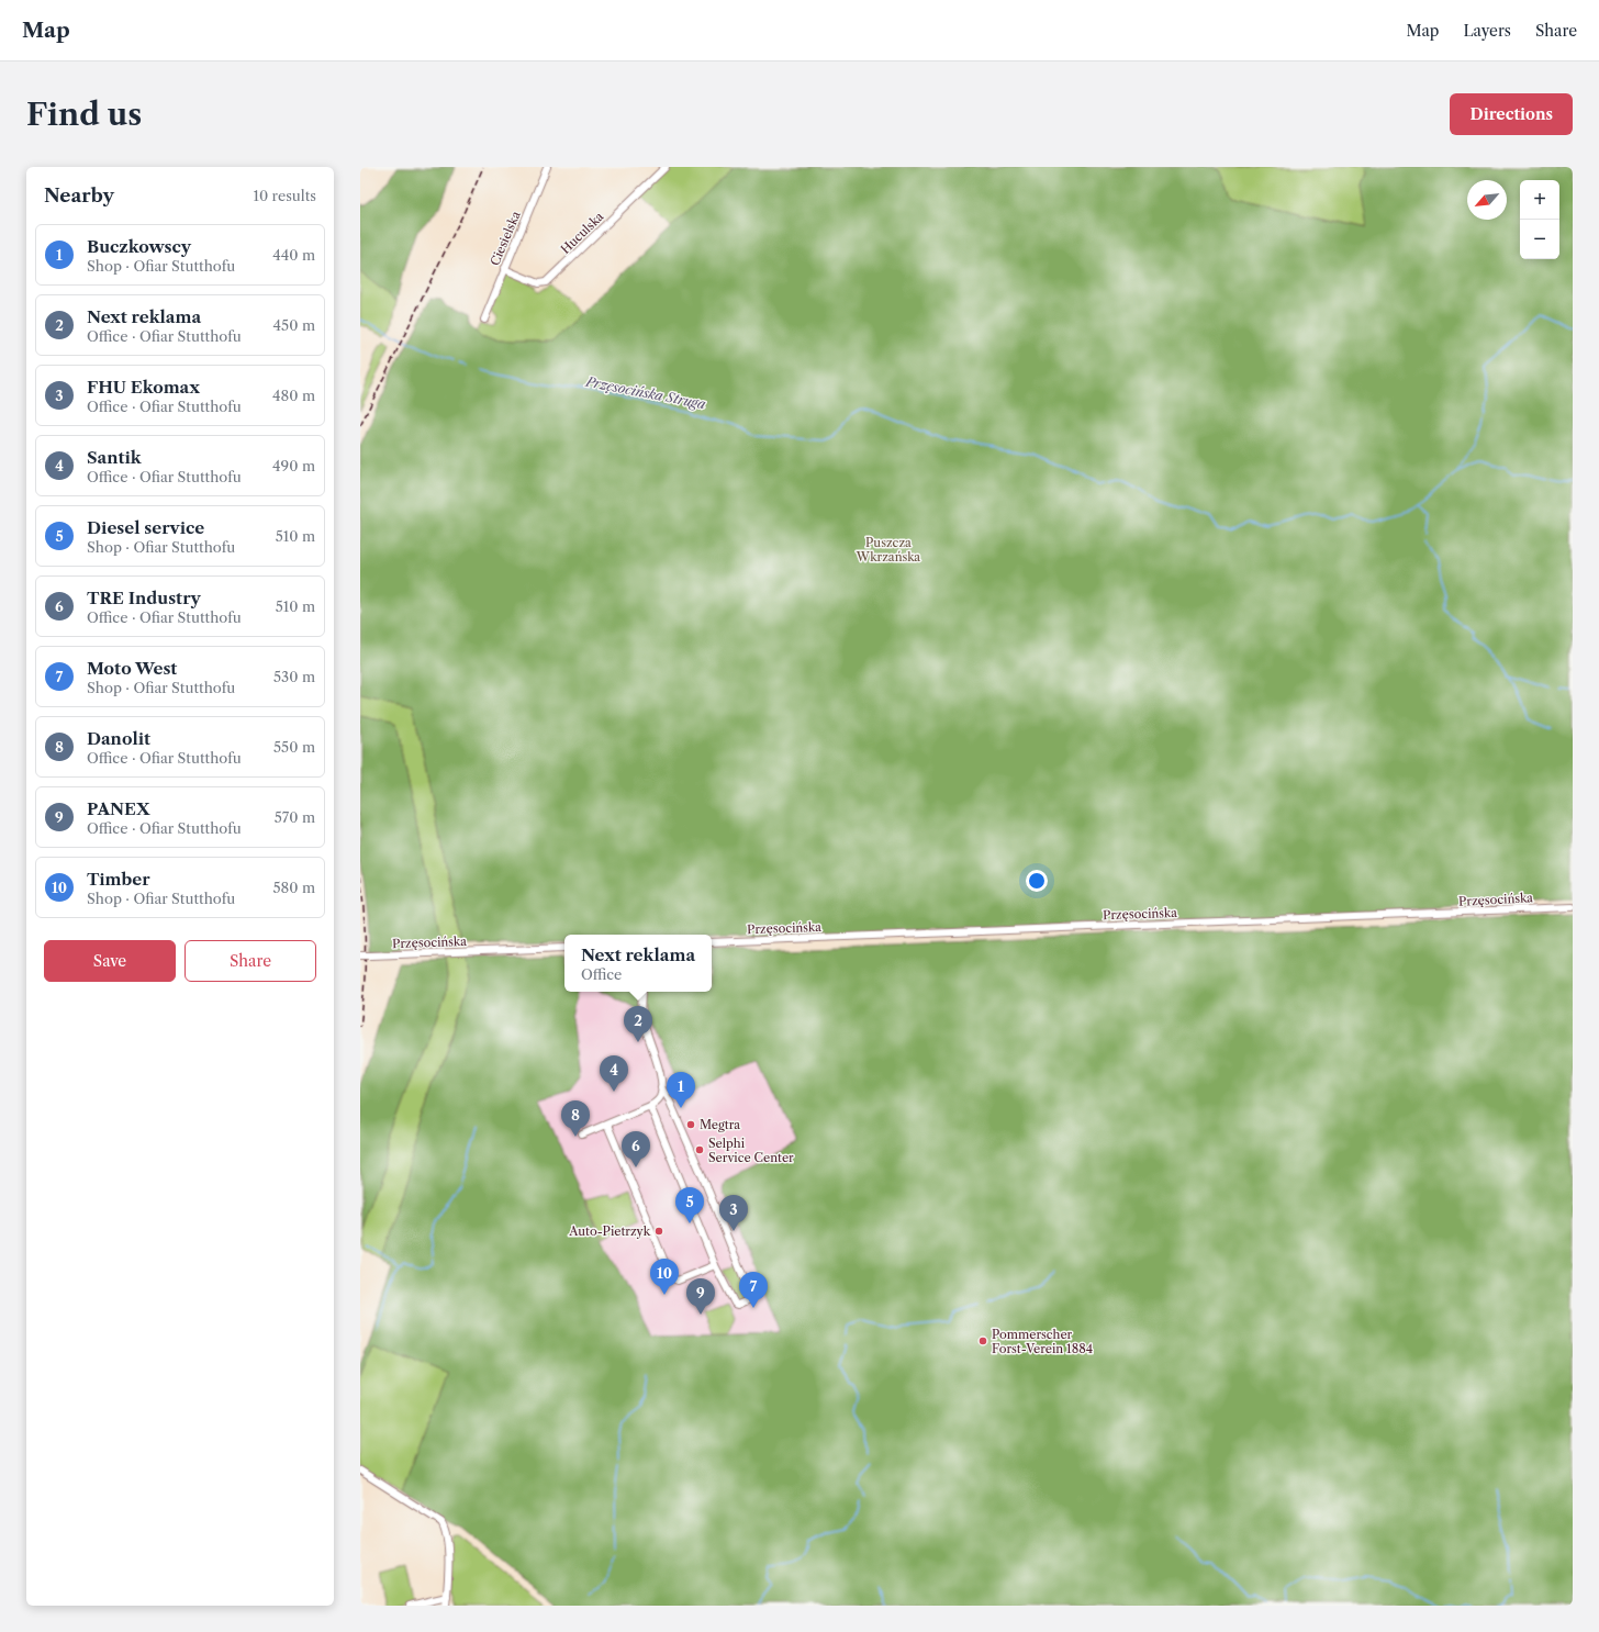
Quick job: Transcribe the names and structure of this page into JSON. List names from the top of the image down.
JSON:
{
  "streets": {
    "street": ["Huculska", "Ciesielska", "Przęsocińska"]
  },
  "crossings": [
    ["Huculska", "Ciesielska"]
  ],
  "water": ["Przęsocińska Struga"],
  "parks": ["Puszcza Wkrzańska"],
  "places": [
    "Megtra",
    "Selphi Service Center",
    "Auto-Pietrzyk",
    "Pommerscher Forst-Verein 1884"
  ],
  "north": "bottom left",
  "page": {
    "header": "Map",
    "nav": ["Map", "Layers", "Share"],
    "buttons": [
      "Directions",
      ["Save", "Share"]
    ],
    "title": "Find us",
    "heading": ["Nearby", "10 results"],
    "map_buttons": ["+", "−"],
    "list": [
      {
        "mark": "1",
        "name": "Buczkowscy",
        "note": "Shop · Ofiar Stutthofu",
        "value": "440 m"
      },
      {
        "mark": "2",
        "name": "Next reklama",
        "note": "Office · Ofiar Stutthofu",
        "value": "450 m"
      },
      {
        "mark": "3",
        "name": "FHU Ekomax",
        "note": "Office · Ofiar Stutthofu",
        "value": "480 m"
      },
      {
        "mark": "4",
        "name": "Santik",
        "note": "Office · Ofiar Stutthofu",
        "value": "490 m"
      },
      {
        "mark": "5",
        "name": "Diesel service",
        "note": "Shop · Ofiar Stutthofu",
        "value": "510 m"
      },
      {
        "mark": "6",
        "name": "TRE Industry",
        "note": "Office · Ofiar Stutthofu",
        "value": "510 m"
      },
      {
        "mark": "7",
        "name": "Moto West",
        "note": "Shop · Ofiar Stutthofu",
        "value": "530 m"
      },
      {
        "mark": "8",
        "name": "Danolit",
        "note": "Office · Ofiar Stutthofu",
        "value": "550 m"
      },
      {
        "mark": "9",
        "name": "PANEX",
        "note": "Office · Ofiar Stutthofu",
        "value": "570 m"
      },
      {
        "mark": "10",
        "name": "Timber",
        "note": "Shop · Ofiar Stutthofu",
        "value": "580 m"
      }
    ],
    "popup": ["Next reklama", "Office"],
    "pins": [
      "2",
      "4",
      "1",
      "8",
      "6",
      "5",
      "3",
      "10",
      "7",
      "9"
    ]
  }
}
